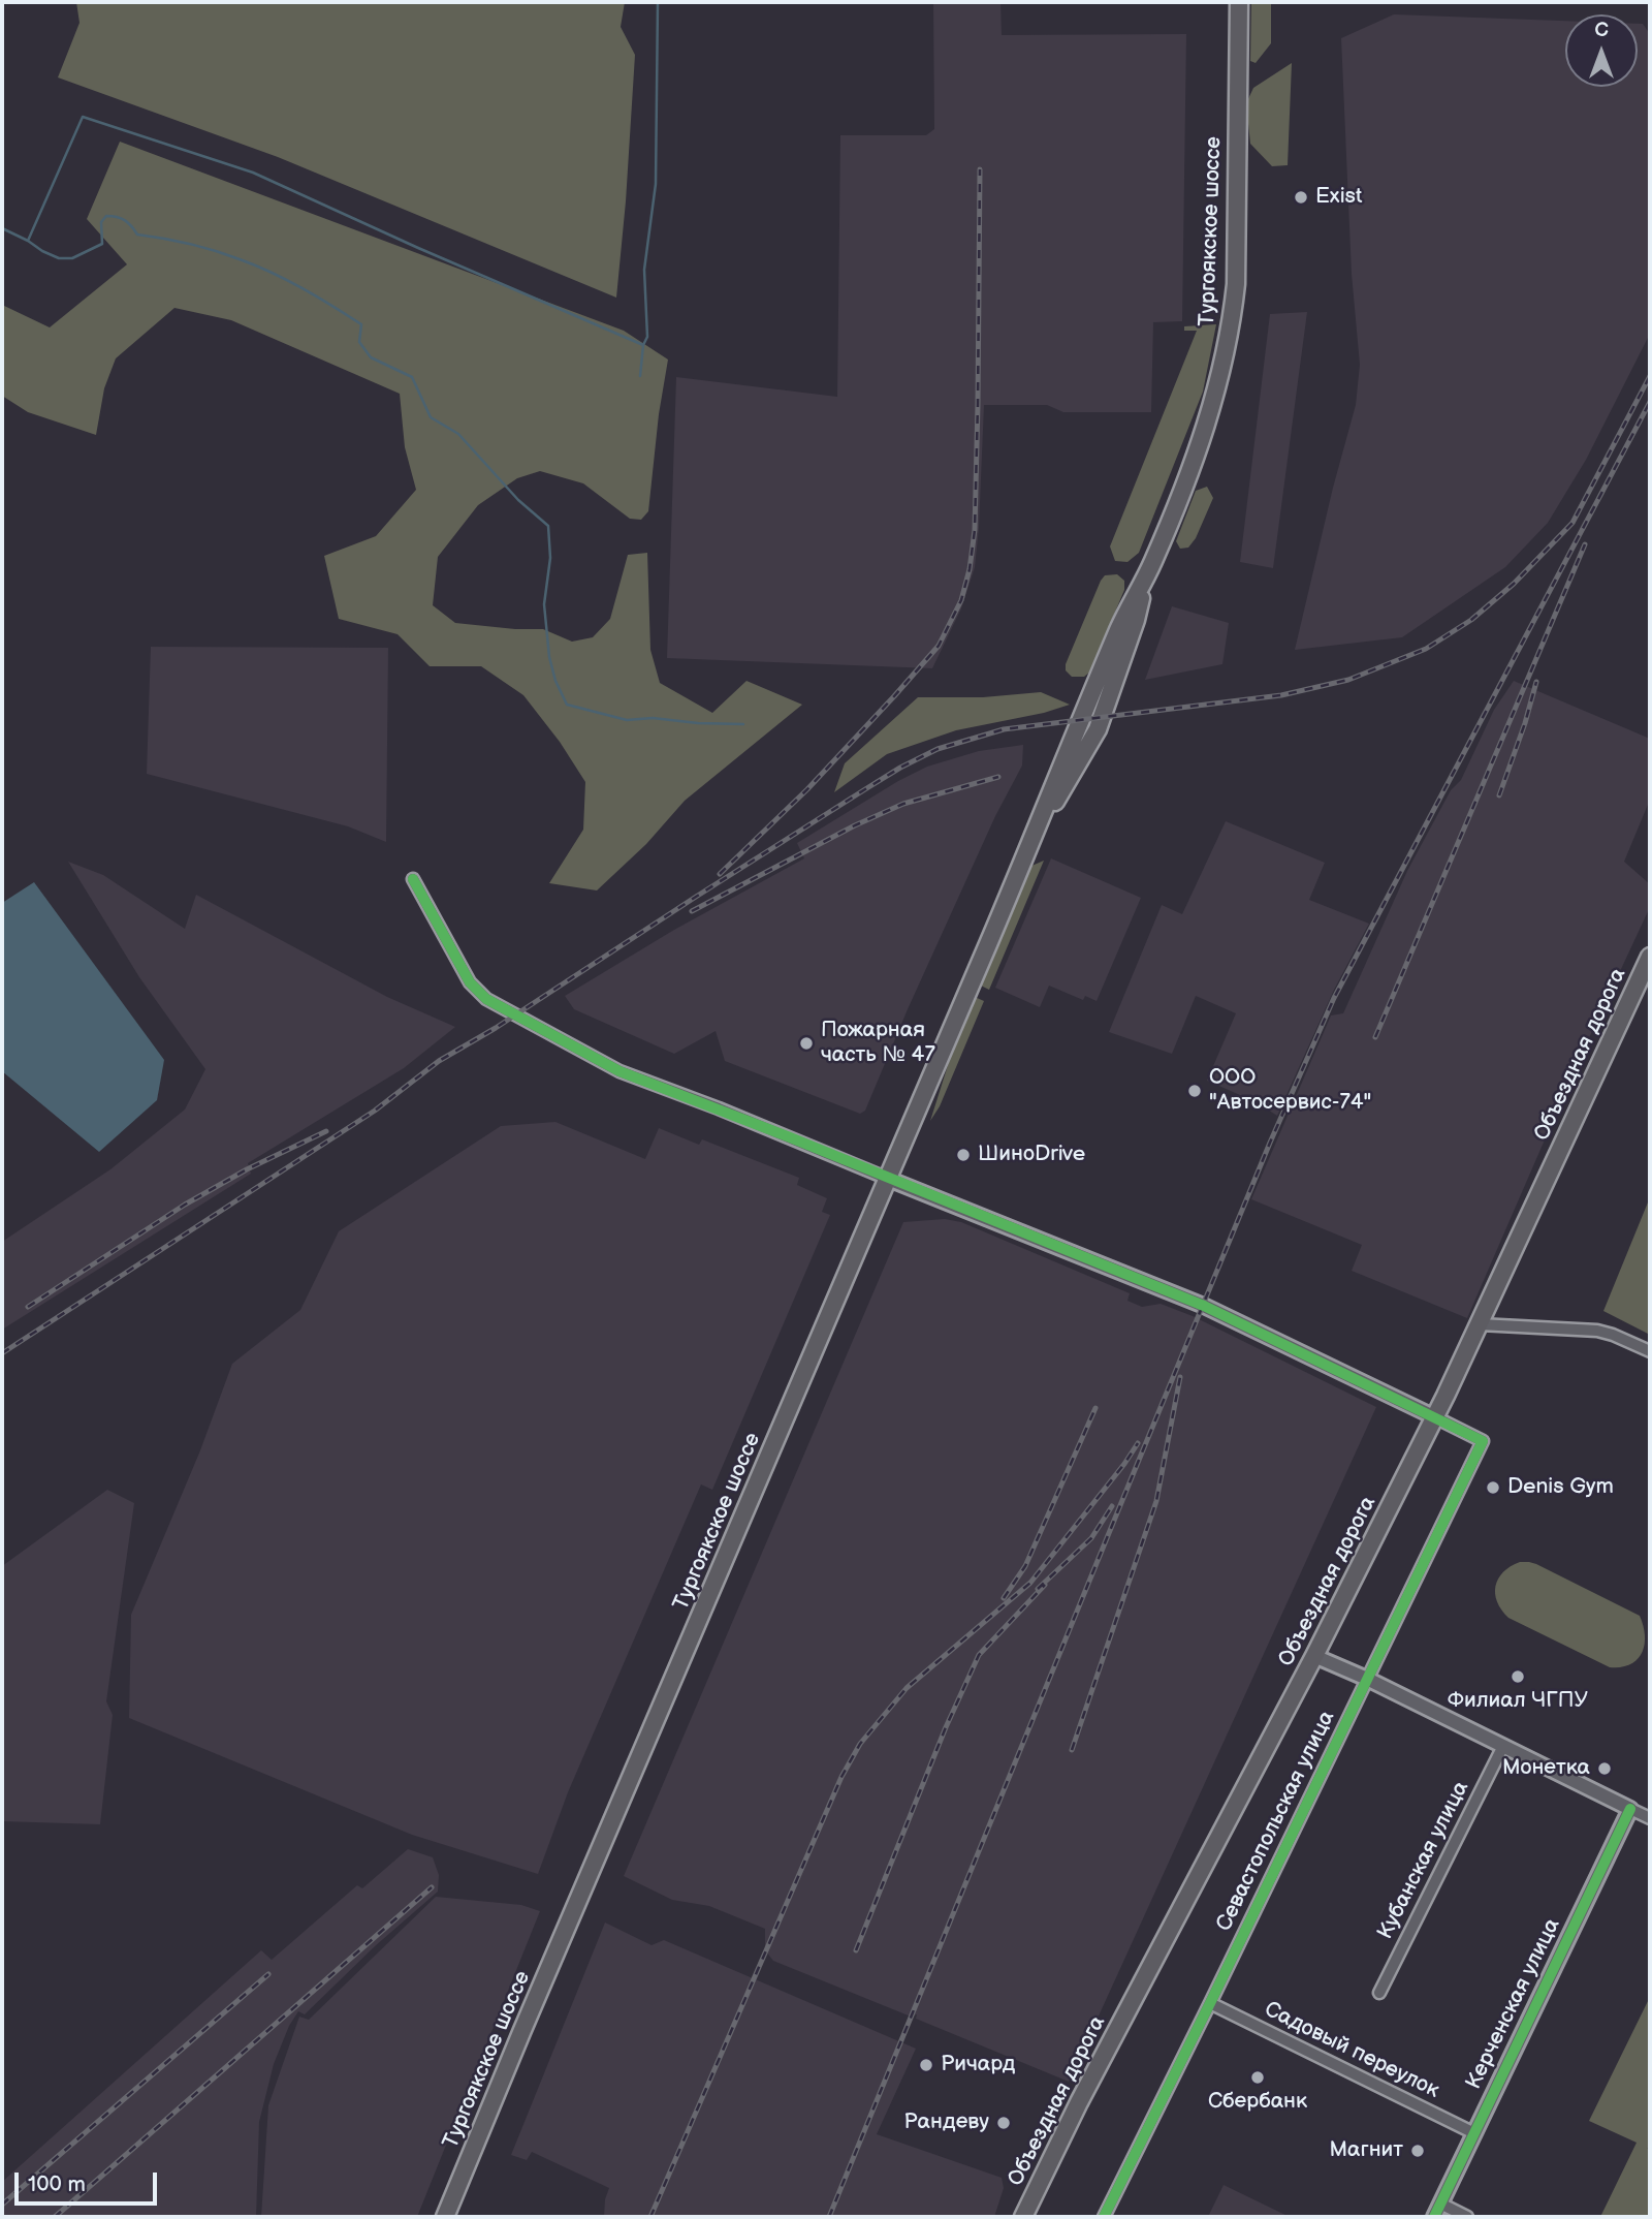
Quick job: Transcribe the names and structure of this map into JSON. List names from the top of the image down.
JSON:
{
  "streets": {
    "main road": ["Тургоякское шоссе", "Объездная дорога"],
    "street": [
      "Севастопольская улица",
      "Кубанская улица",
      "Керченская улица",
      "Садовый переулок"
    ]
  },
  "crossings": [
    ["Объездная дорога", "Севастопольская улица"],
    ["Севастопольская улица", "Садовый переулок"],
    ["Керченская улица", "Садовый переулок"]
  ],
  "places": [
    "Exist",
    "Пожарная часть № 47",
    "ООО \"Автосервис-74\"",
    "ШиноDrive",
    "Denis Gym",
    "Филиал ЧГПУ",
    "Монетка",
    "Ричард",
    "Сбербанк",
    "Рандеву",
    "Магнит"
  ],
  "scale_bar": "100 m",
  "north": "top"
}
